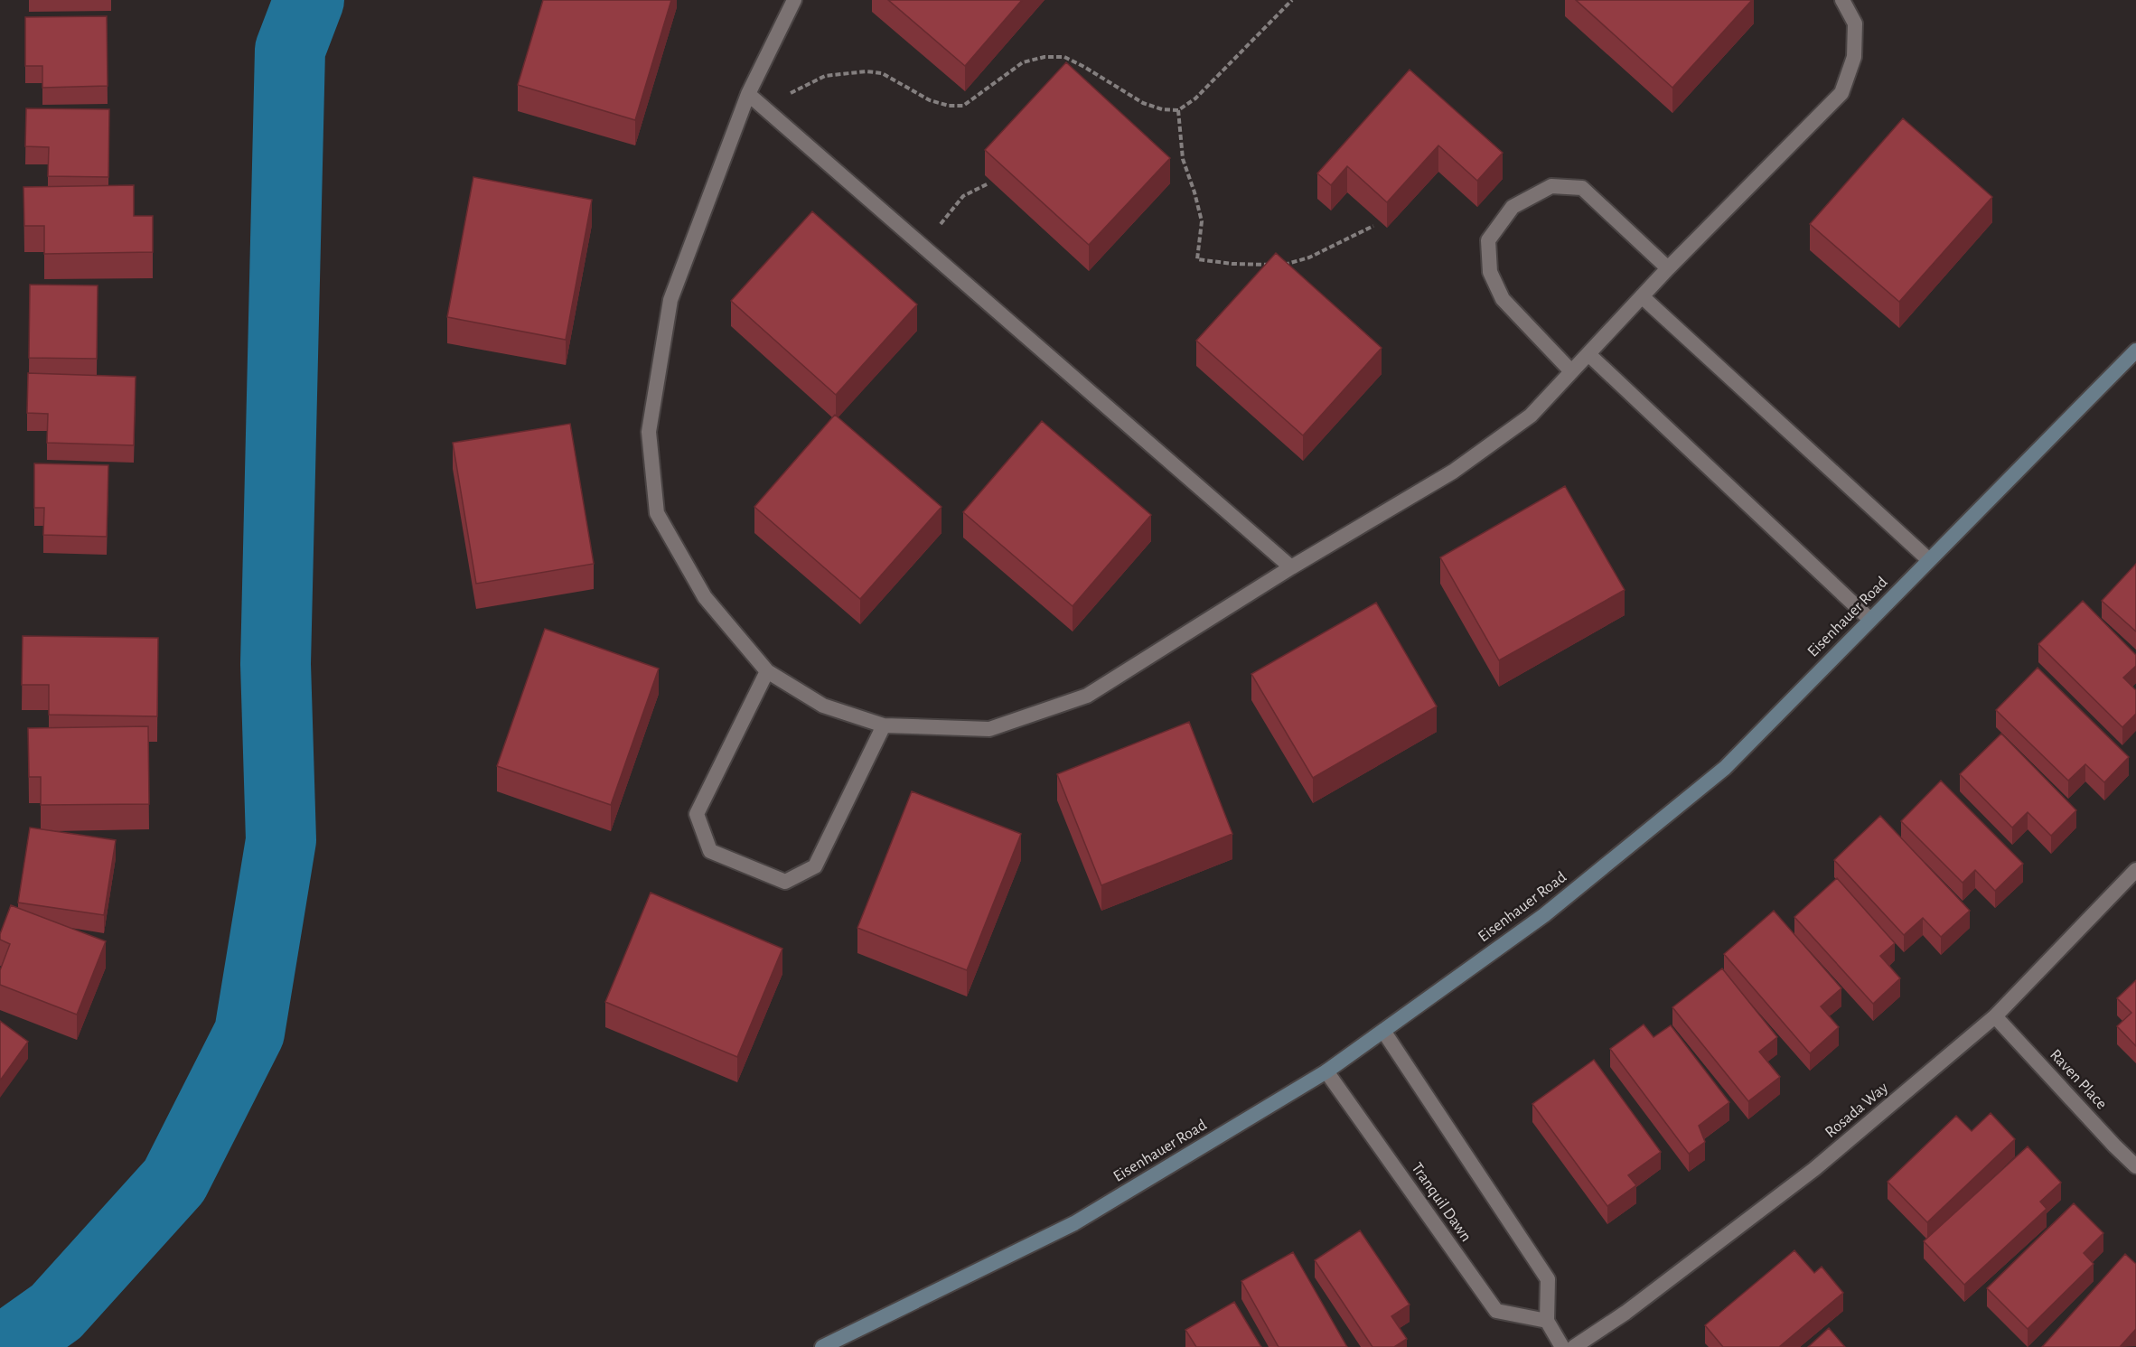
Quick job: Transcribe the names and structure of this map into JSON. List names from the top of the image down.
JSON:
{
  "streets": {
    "main road": ["Eisenhauer Road"],
    "street": ["Raven Place", "Rosada Way", "Tranquil Dawn"]
  },
  "crossings": [
    ["Eisenhauer Road", "Tranquil Dawn"],
    ["Raven Place", "Rosada Way"]
  ]
}
